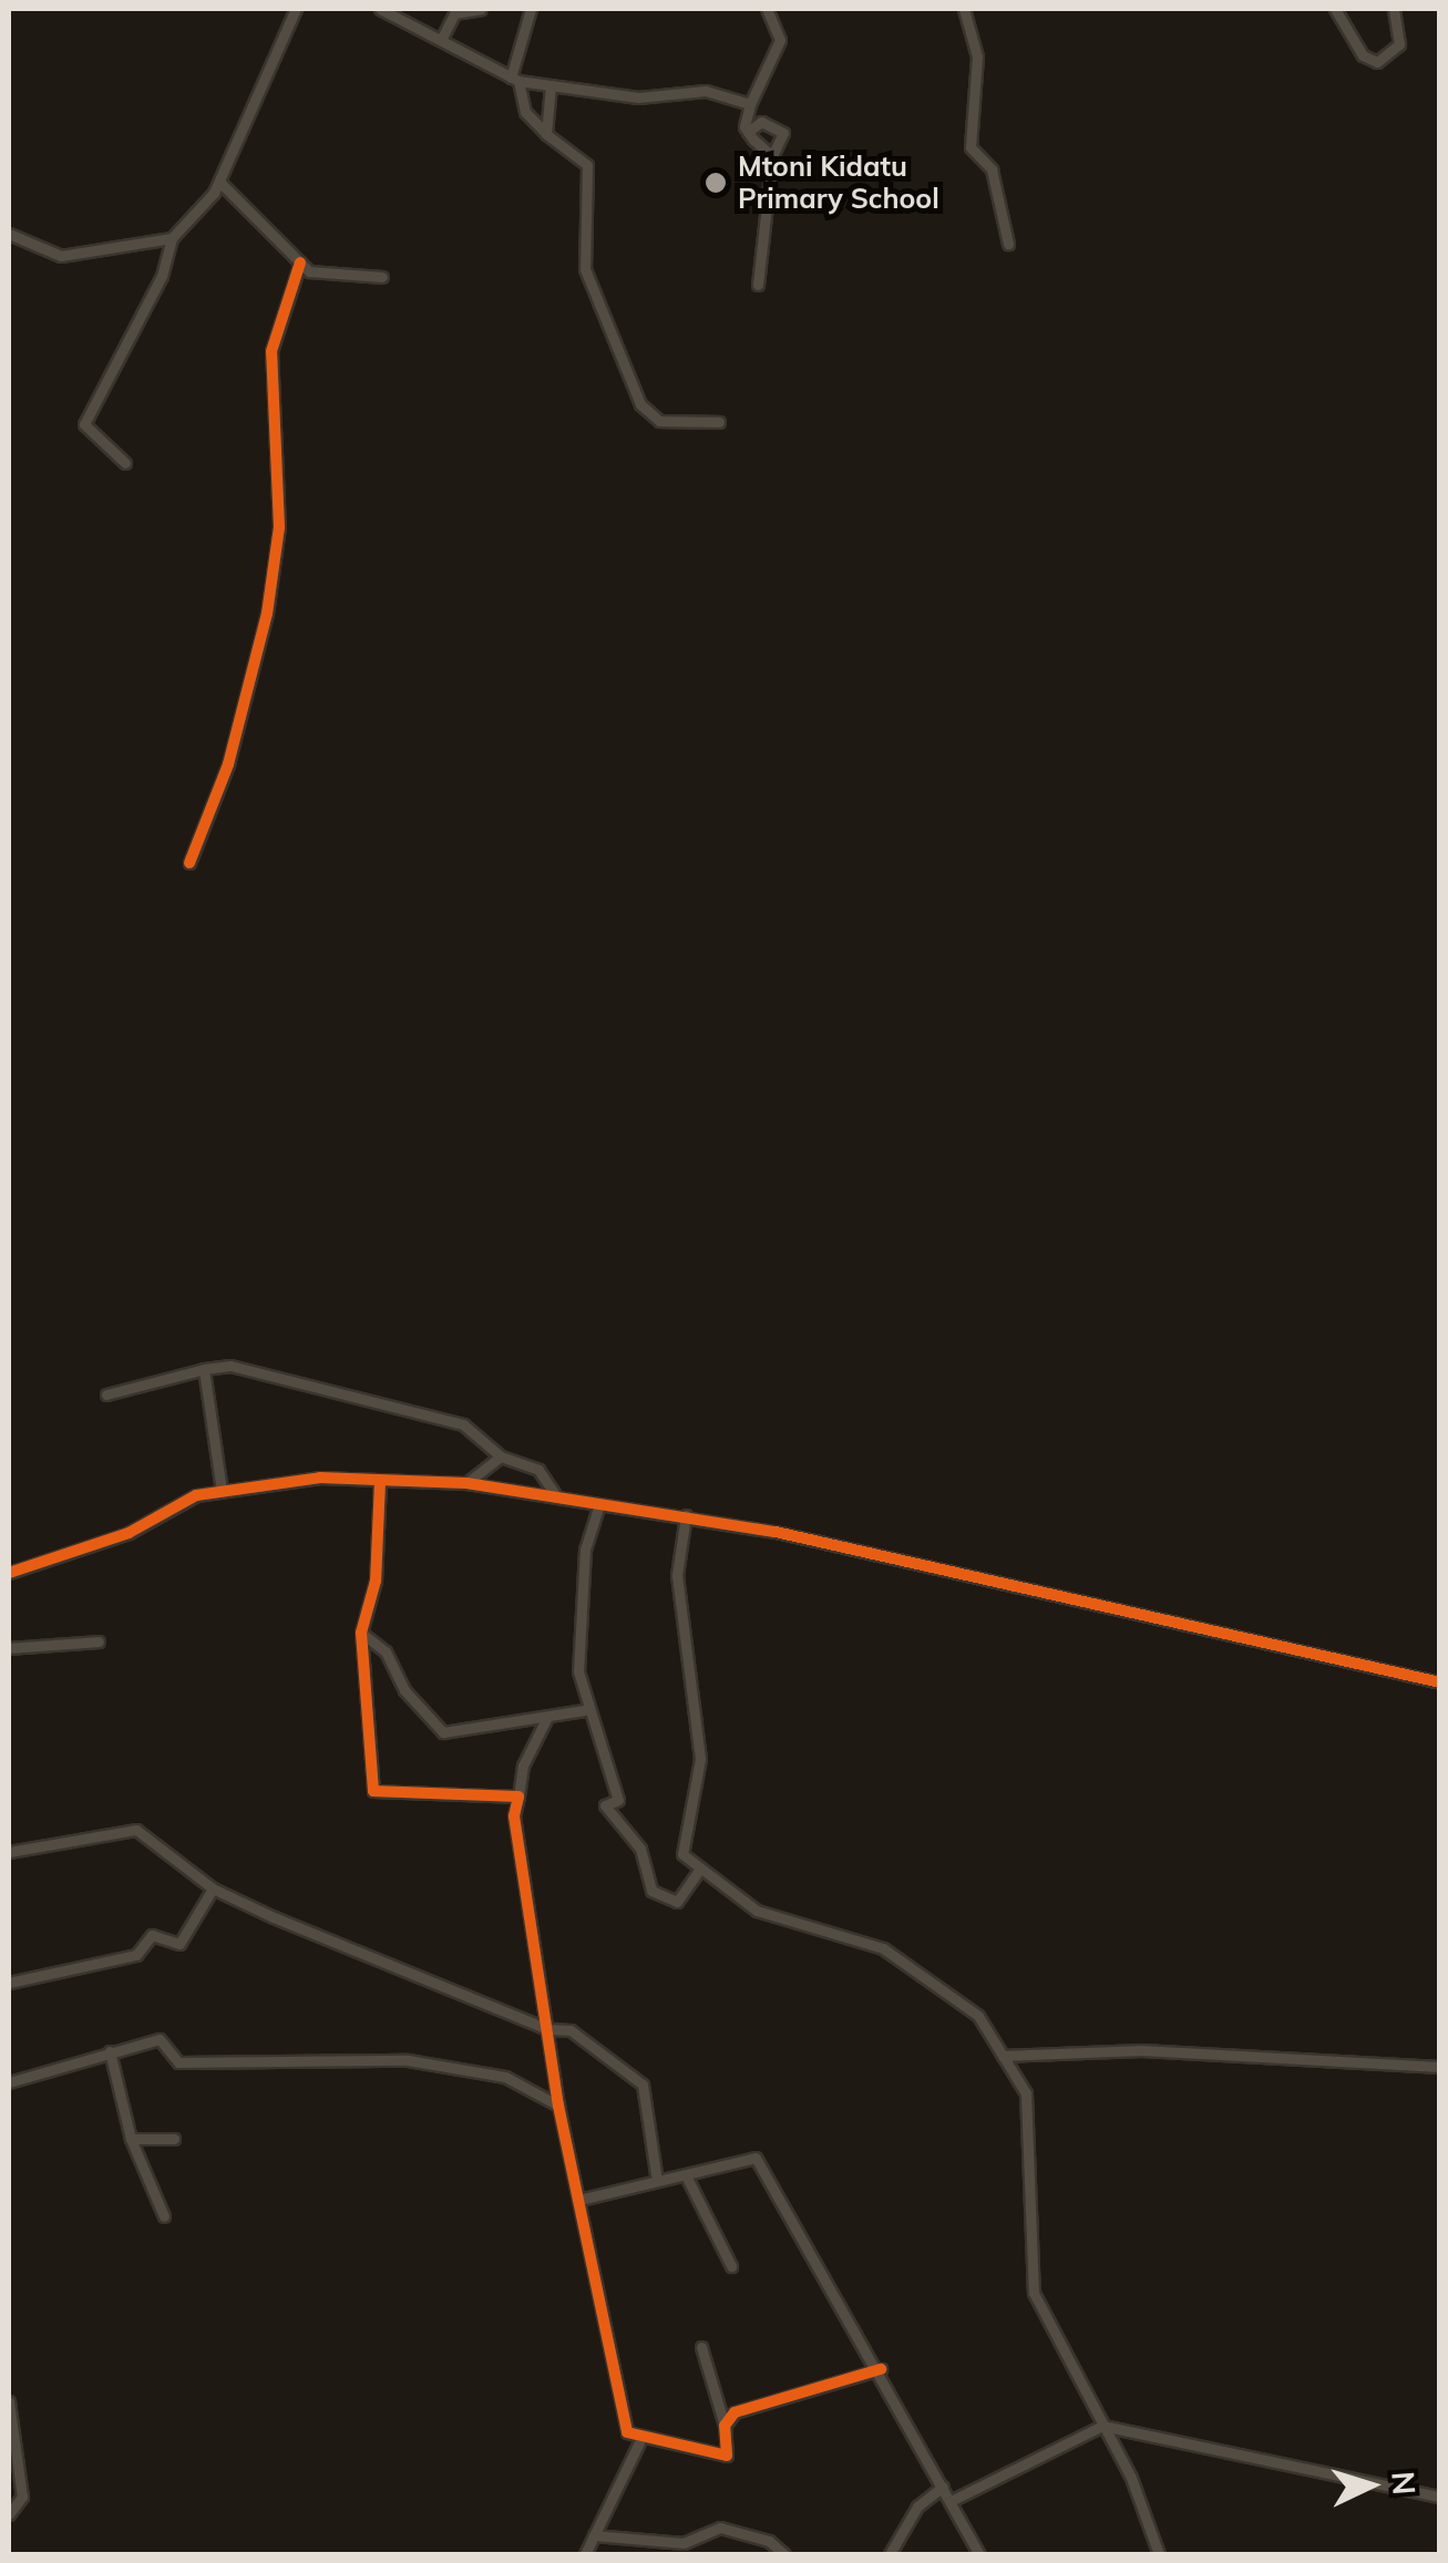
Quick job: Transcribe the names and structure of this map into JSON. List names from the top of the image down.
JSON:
{
  "places": ["Mtoni Kidatu Primary School"],
  "north": "right"
}
